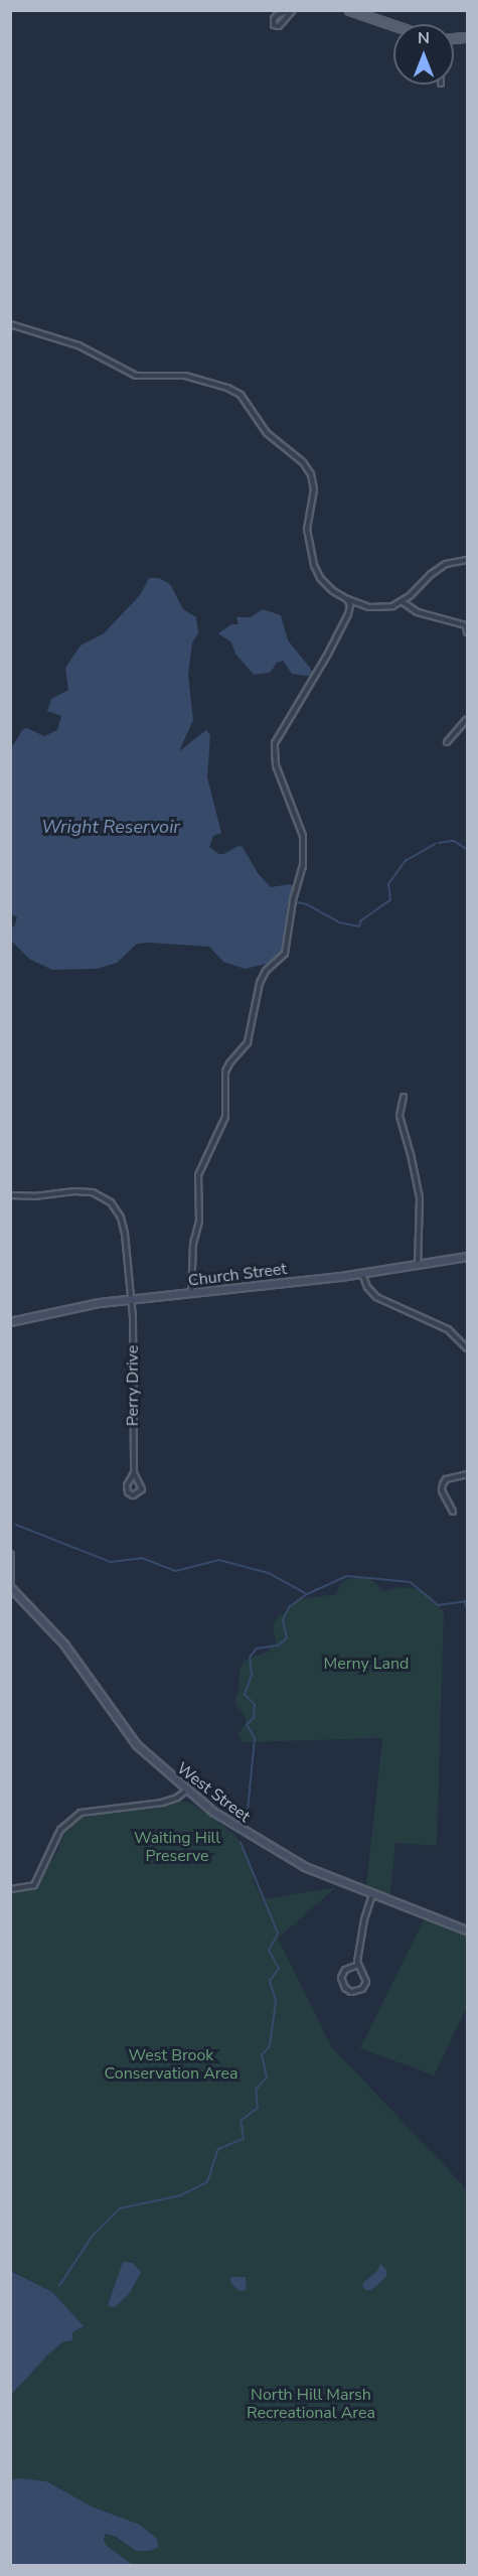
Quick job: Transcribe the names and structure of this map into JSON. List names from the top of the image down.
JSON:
{
  "streets": {
    "main road": ["Church Street", "West Street"],
    "street": ["Perry Drive"]
  },
  "crossings": [
    ["Church Street", "Perry Drive"]
  ],
  "water": ["Wright Reservoir"],
  "parks": [
    "Merny Land",
    "Waiting Hill Preserve",
    "West Brook Conservation Area",
    "North Hill Marsh Recreational Area"
  ],
  "north": "top"
}
